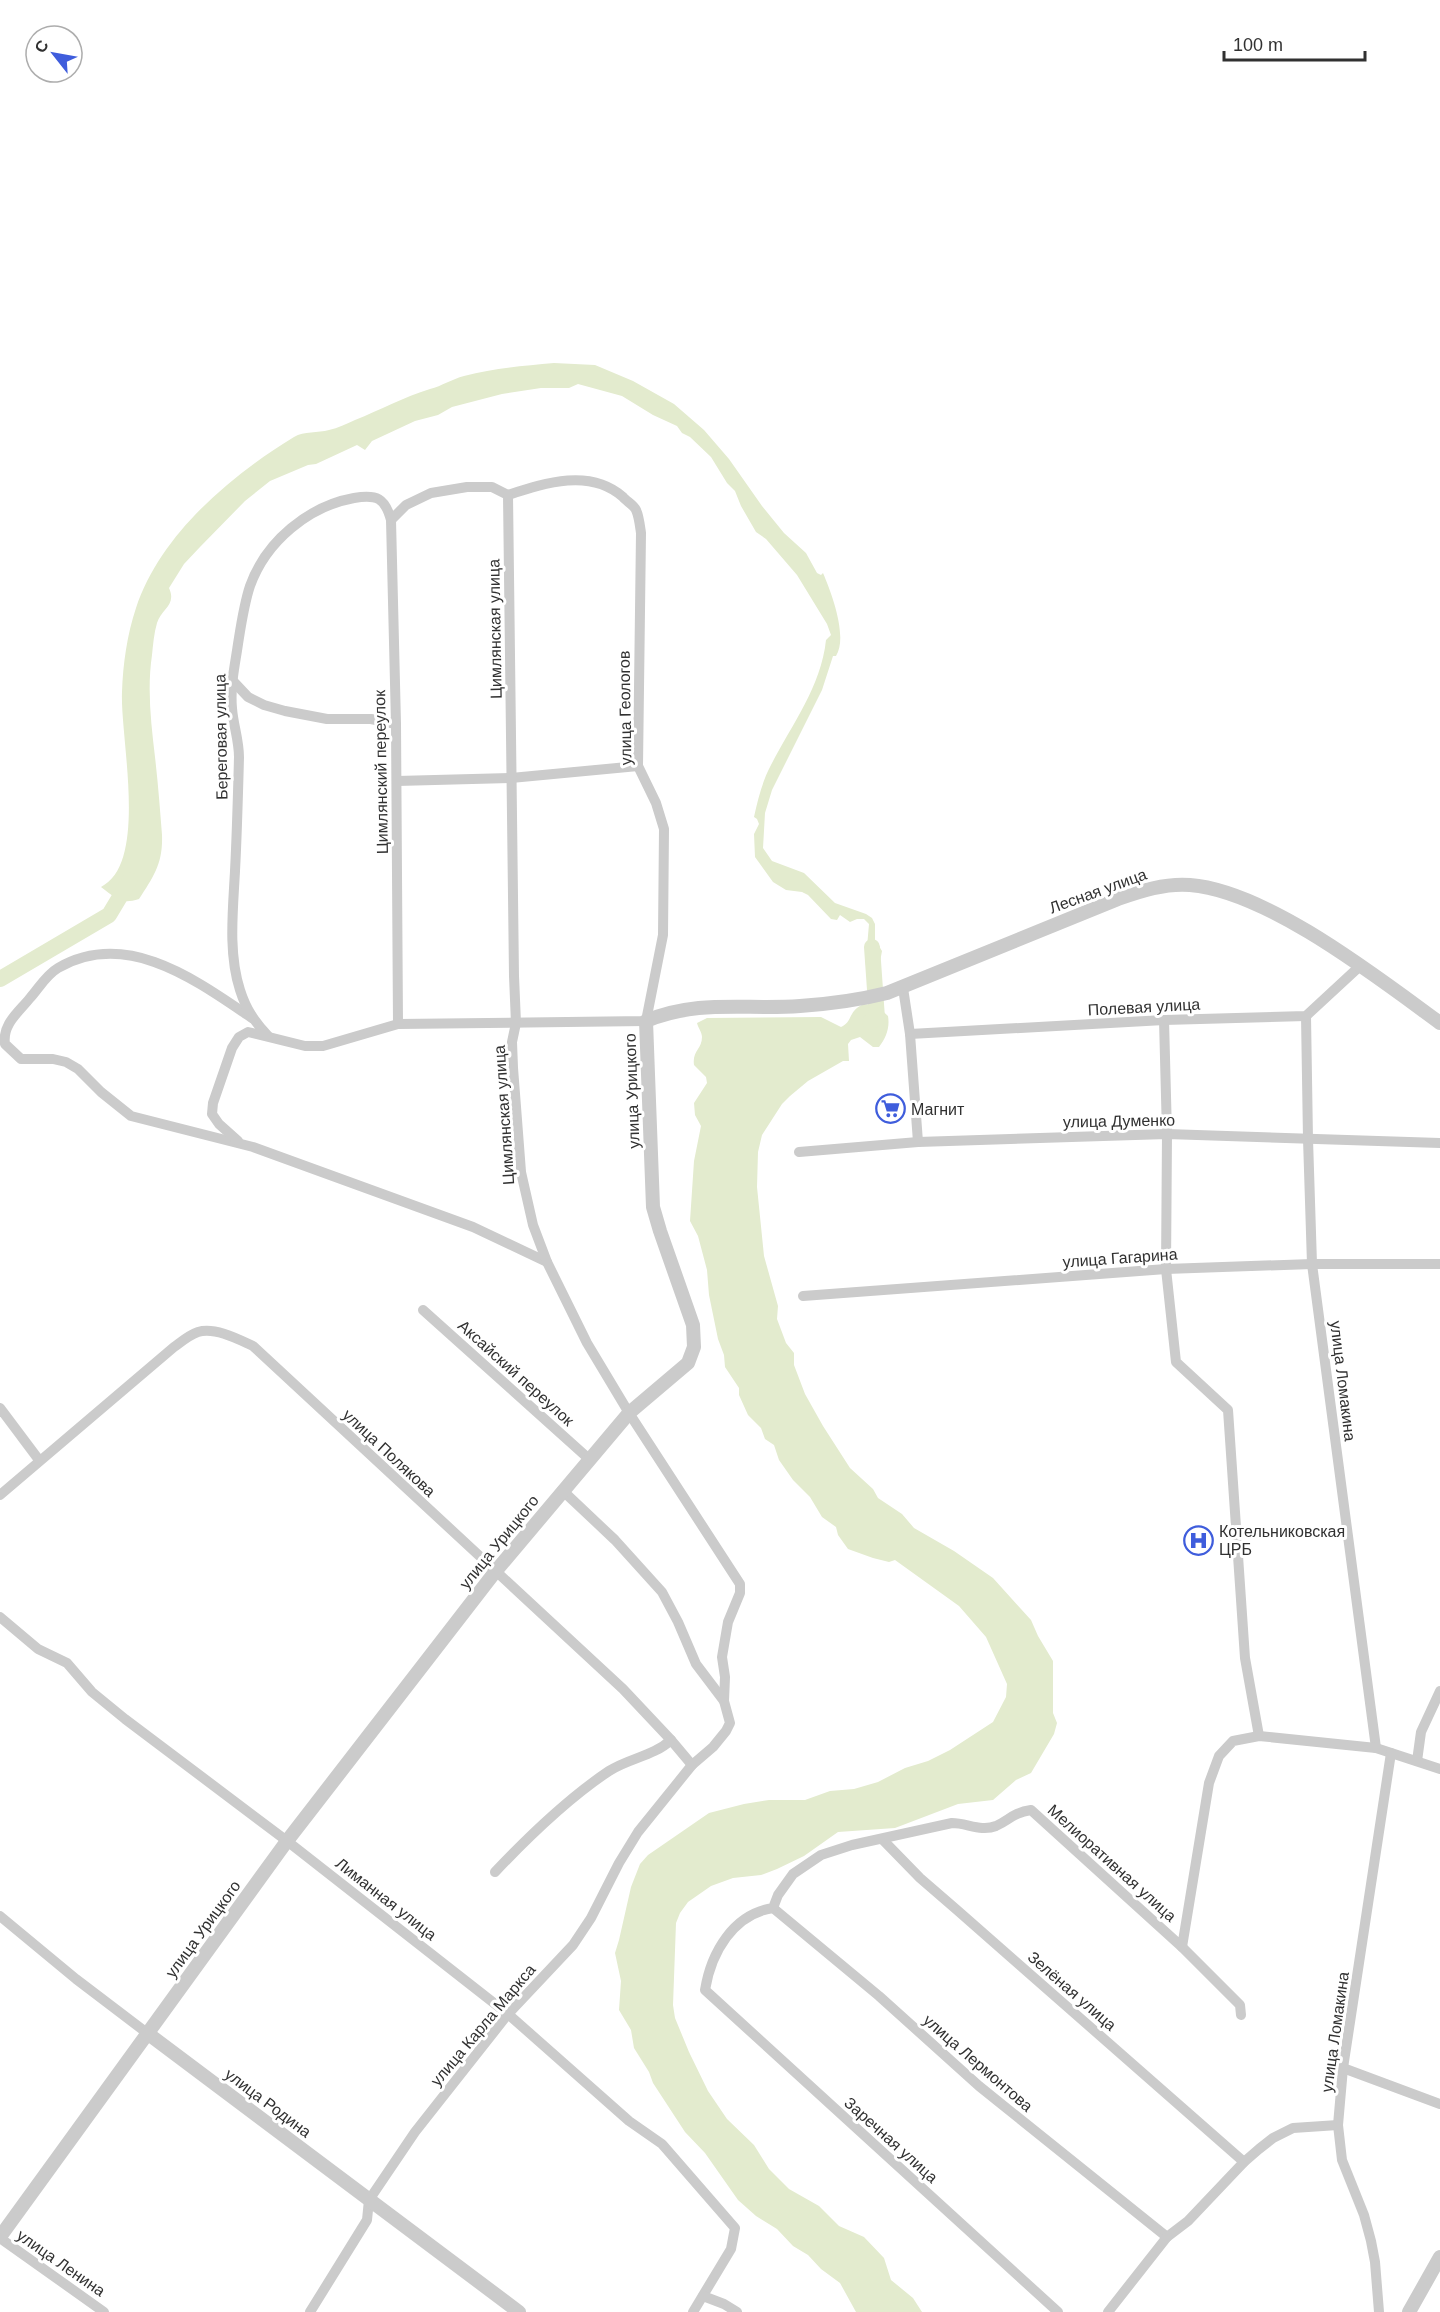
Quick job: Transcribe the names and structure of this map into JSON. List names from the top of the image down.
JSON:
{
  "streets": {
    "street": [
      "Цимлянская улица",
      "улица Геологов",
      "Береговая улица",
      "Цимлянский переулок",
      "Лесная улица",
      "Полевая улица",
      "улица Урицкого",
      "улица Думенко",
      "улица Гагарина",
      "Аксайский переулок",
      "улица Ломакина",
      "улица Полякова",
      "Мелиоративная улица",
      "Лиманная улица",
      "Зелёная улица",
      "улица Карла Маркса",
      "улица Лермонтова",
      "улица Родина",
      "Заречная улица",
      "улица Ленина"
    ]
  },
  "crossings": [
    ["Цимлянская улица", "улица Геологов"],
    ["Цимлянская улица", "улица Урицкого"],
    ["Цимлянская улица", "улица Полякова"],
    ["Цимлянская улица", "улица Карла Маркса"],
    ["улица Геологов", "улица Урицкого"],
    ["Береговая улица", "Цимлянский переулок"],
    ["Лесная улица", "улица Урицкого"],
    ["Полевая улица", "улица Ломакина"],
    ["улица Урицкого", "Аксайский переулок"],
    ["улица Урицкого", "улица Полякова"],
    ["улица Урицкого", "Лиманная улица"],
    ["улица Урицкого", "улица Родина"],
    ["улица Урицкого", "улица Ленина"],
    ["улица Думенко", "улица Ломакина"],
    ["улица Гагарина", "улица Ломакина"],
    ["улица Полякова", "улица Карла Маркса"],
    ["Мелиоративная улица", "Зелёная улица"],
    ["Мелиоративная улица", "улица Лермонтова"],
    ["Мелиоративная улица", "Заречная улица"],
    ["Лиманная улица", "улица Карла Маркса"],
    ["улица Карла Маркса", "улица Родина"],
    ["улица Лермонтова", "Заречная улица"]
  ],
  "places": {
    "supermarket": ["Магнит"],
    "hospital": ["Котельниковская ЦРБ"]
  },
  "scale_bar": "100 m",
  "north": "top left"
}
